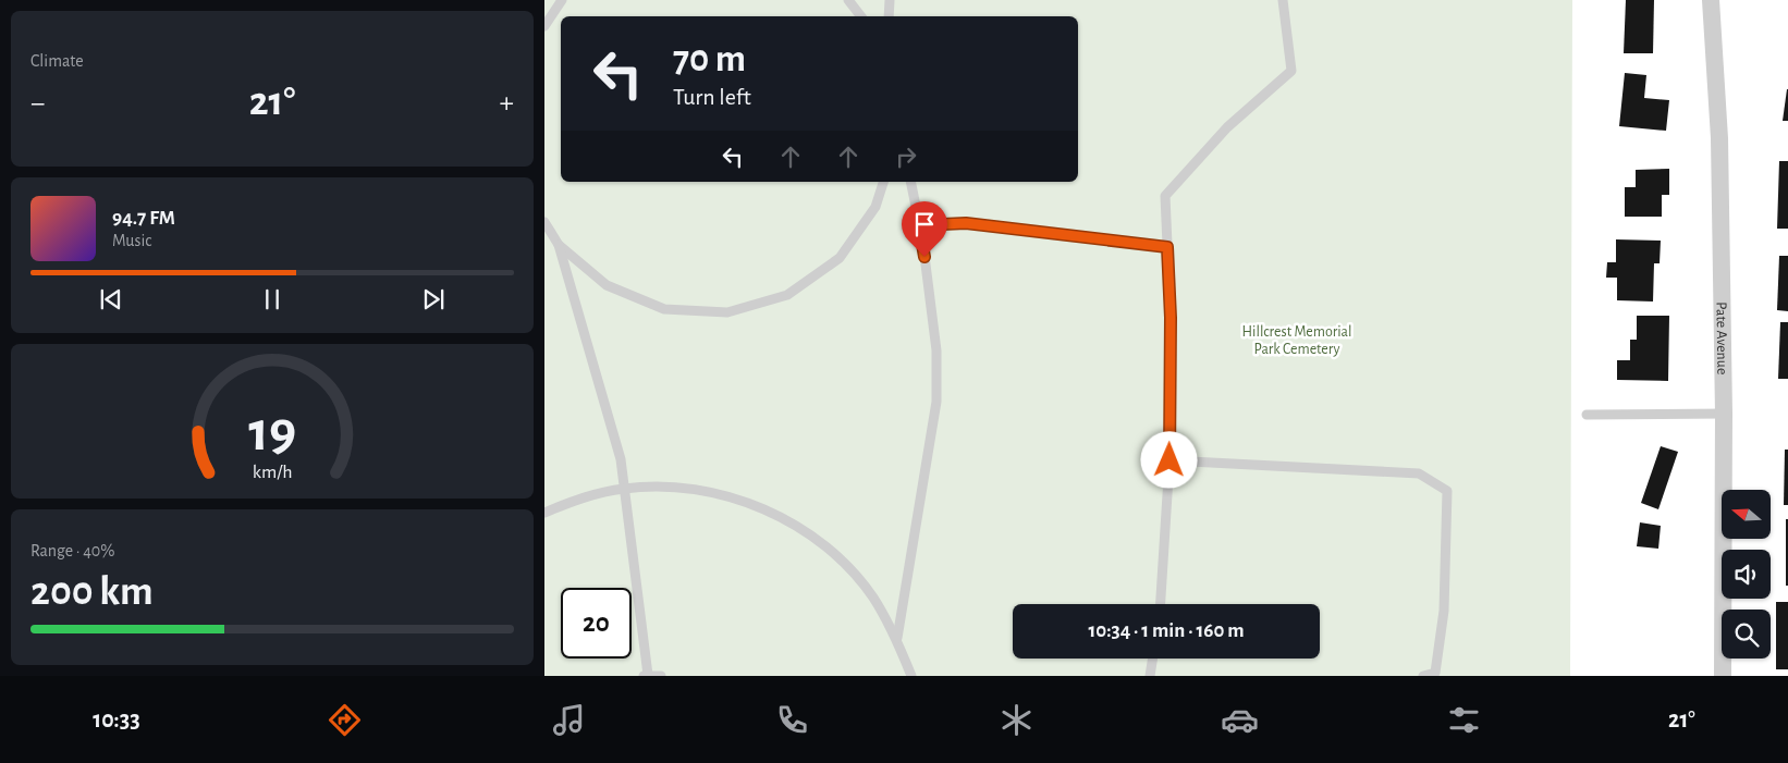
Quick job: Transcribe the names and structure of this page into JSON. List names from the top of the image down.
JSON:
{
  "streets": {
    "street": ["Pate Avenue"]
  },
  "parks": ["Hillcrest Memorial Park Cemetery"],
  "north": "left",
  "page": {
    "tile": [
      "Climate",
      ["Range · 40%", "200 km"]
    ],
    "turn": ["70 m", "Turn left"],
    "heat": ["−", "21°", "+"],
    "song": ["94.7 FM", "Music"],
    "limit": "20",
    "trip": "10:34 · 1 min · 160 m",
    "tabs": ["10:33", "21°"],
    "gauge": ["19", "km/h"]
  }
}
